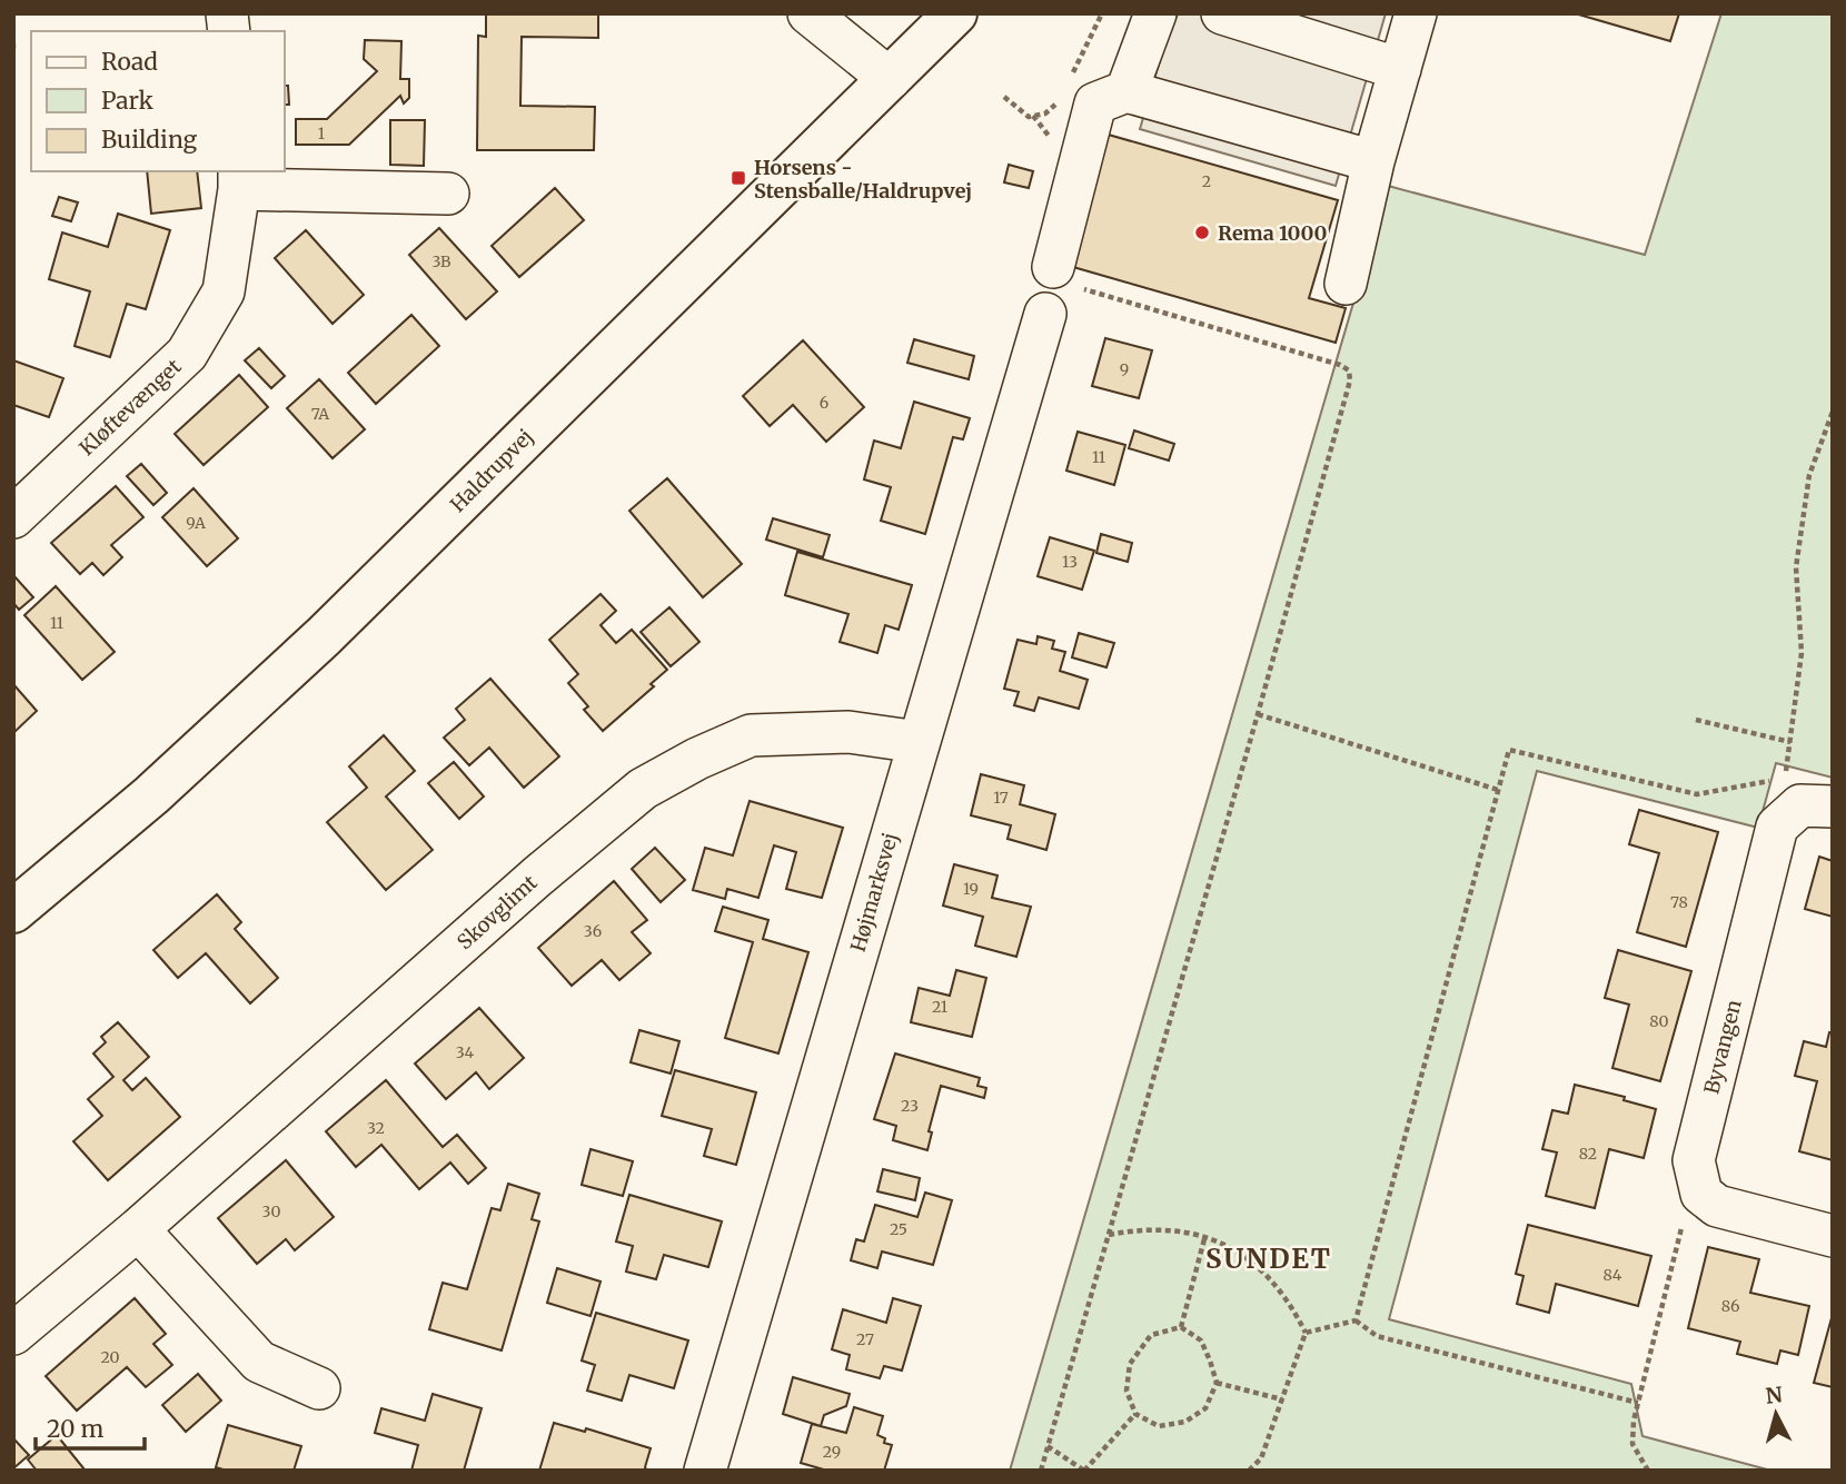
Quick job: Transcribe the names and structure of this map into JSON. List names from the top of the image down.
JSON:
{
  "streets": {
    "main road": ["Haldrupvej"],
    "street": [
      "Kløftevænget",
      "Højmarksvej",
      "Skovglimt",
      "Byvangen"
    ]
  },
  "crossings": [
    ["Højmarksvej", "Skovglimt"]
  ],
  "districts": ["SUNDET"],
  "places": {
    "transit": ["Horsens - Stensballe/Haldrupvej"],
    "other": ["Rema 1000"]
  },
  "house_numbers": [
    "1",
    "2",
    "3B",
    "9",
    "6",
    "7A",
    "11",
    "9A",
    "13",
    "11",
    "17",
    "19",
    "78",
    "36",
    "21",
    "80",
    "34",
    "23",
    "32",
    "82",
    "30",
    "25",
    "84",
    "86",
    "27",
    "20",
    "29"
  ],
  "legend": ["Road", "Park", "Building"],
  "scale_bar": "20 m",
  "north": "top"
}
